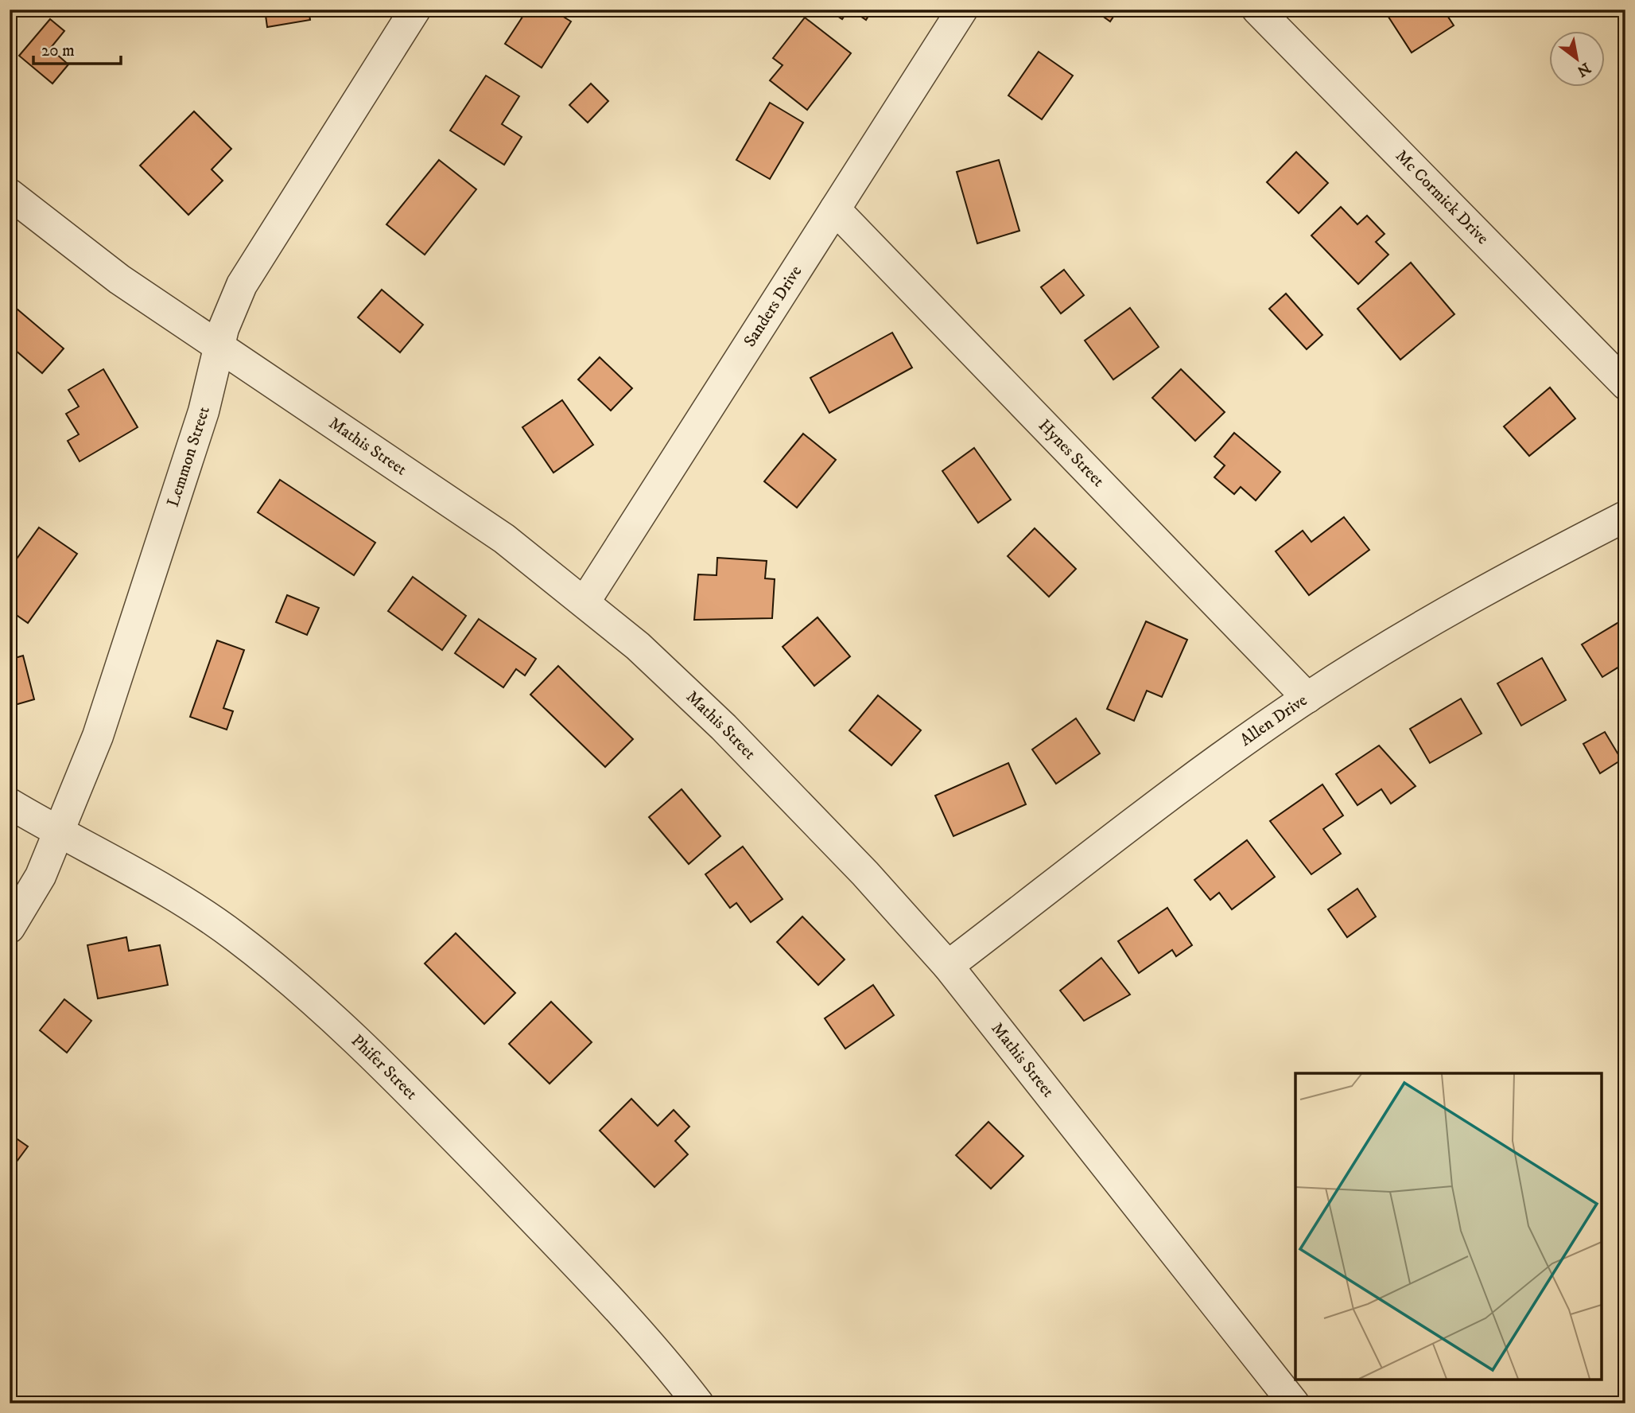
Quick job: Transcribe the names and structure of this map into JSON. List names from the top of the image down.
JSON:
{
  "streets": {
    "street": [
      "Mc Cormick Drive",
      "Sanders Drive",
      "Mathis Street",
      "Hynes Street",
      "Lemmon Street",
      "Allen Drive",
      "Phifer Street"
    ]
  },
  "crossings": [
    ["Sanders Drive", "Mathis Street"],
    ["Sanders Drive", "Hynes Street"],
    ["Mathis Street", "Lemmon Street"],
    ["Mathis Street", "Allen Drive"],
    ["Hynes Street", "Allen Drive"],
    ["Lemmon Street", "Phifer Street"]
  ],
  "scale_bar": "20 m",
  "north": "bottom right"
}
